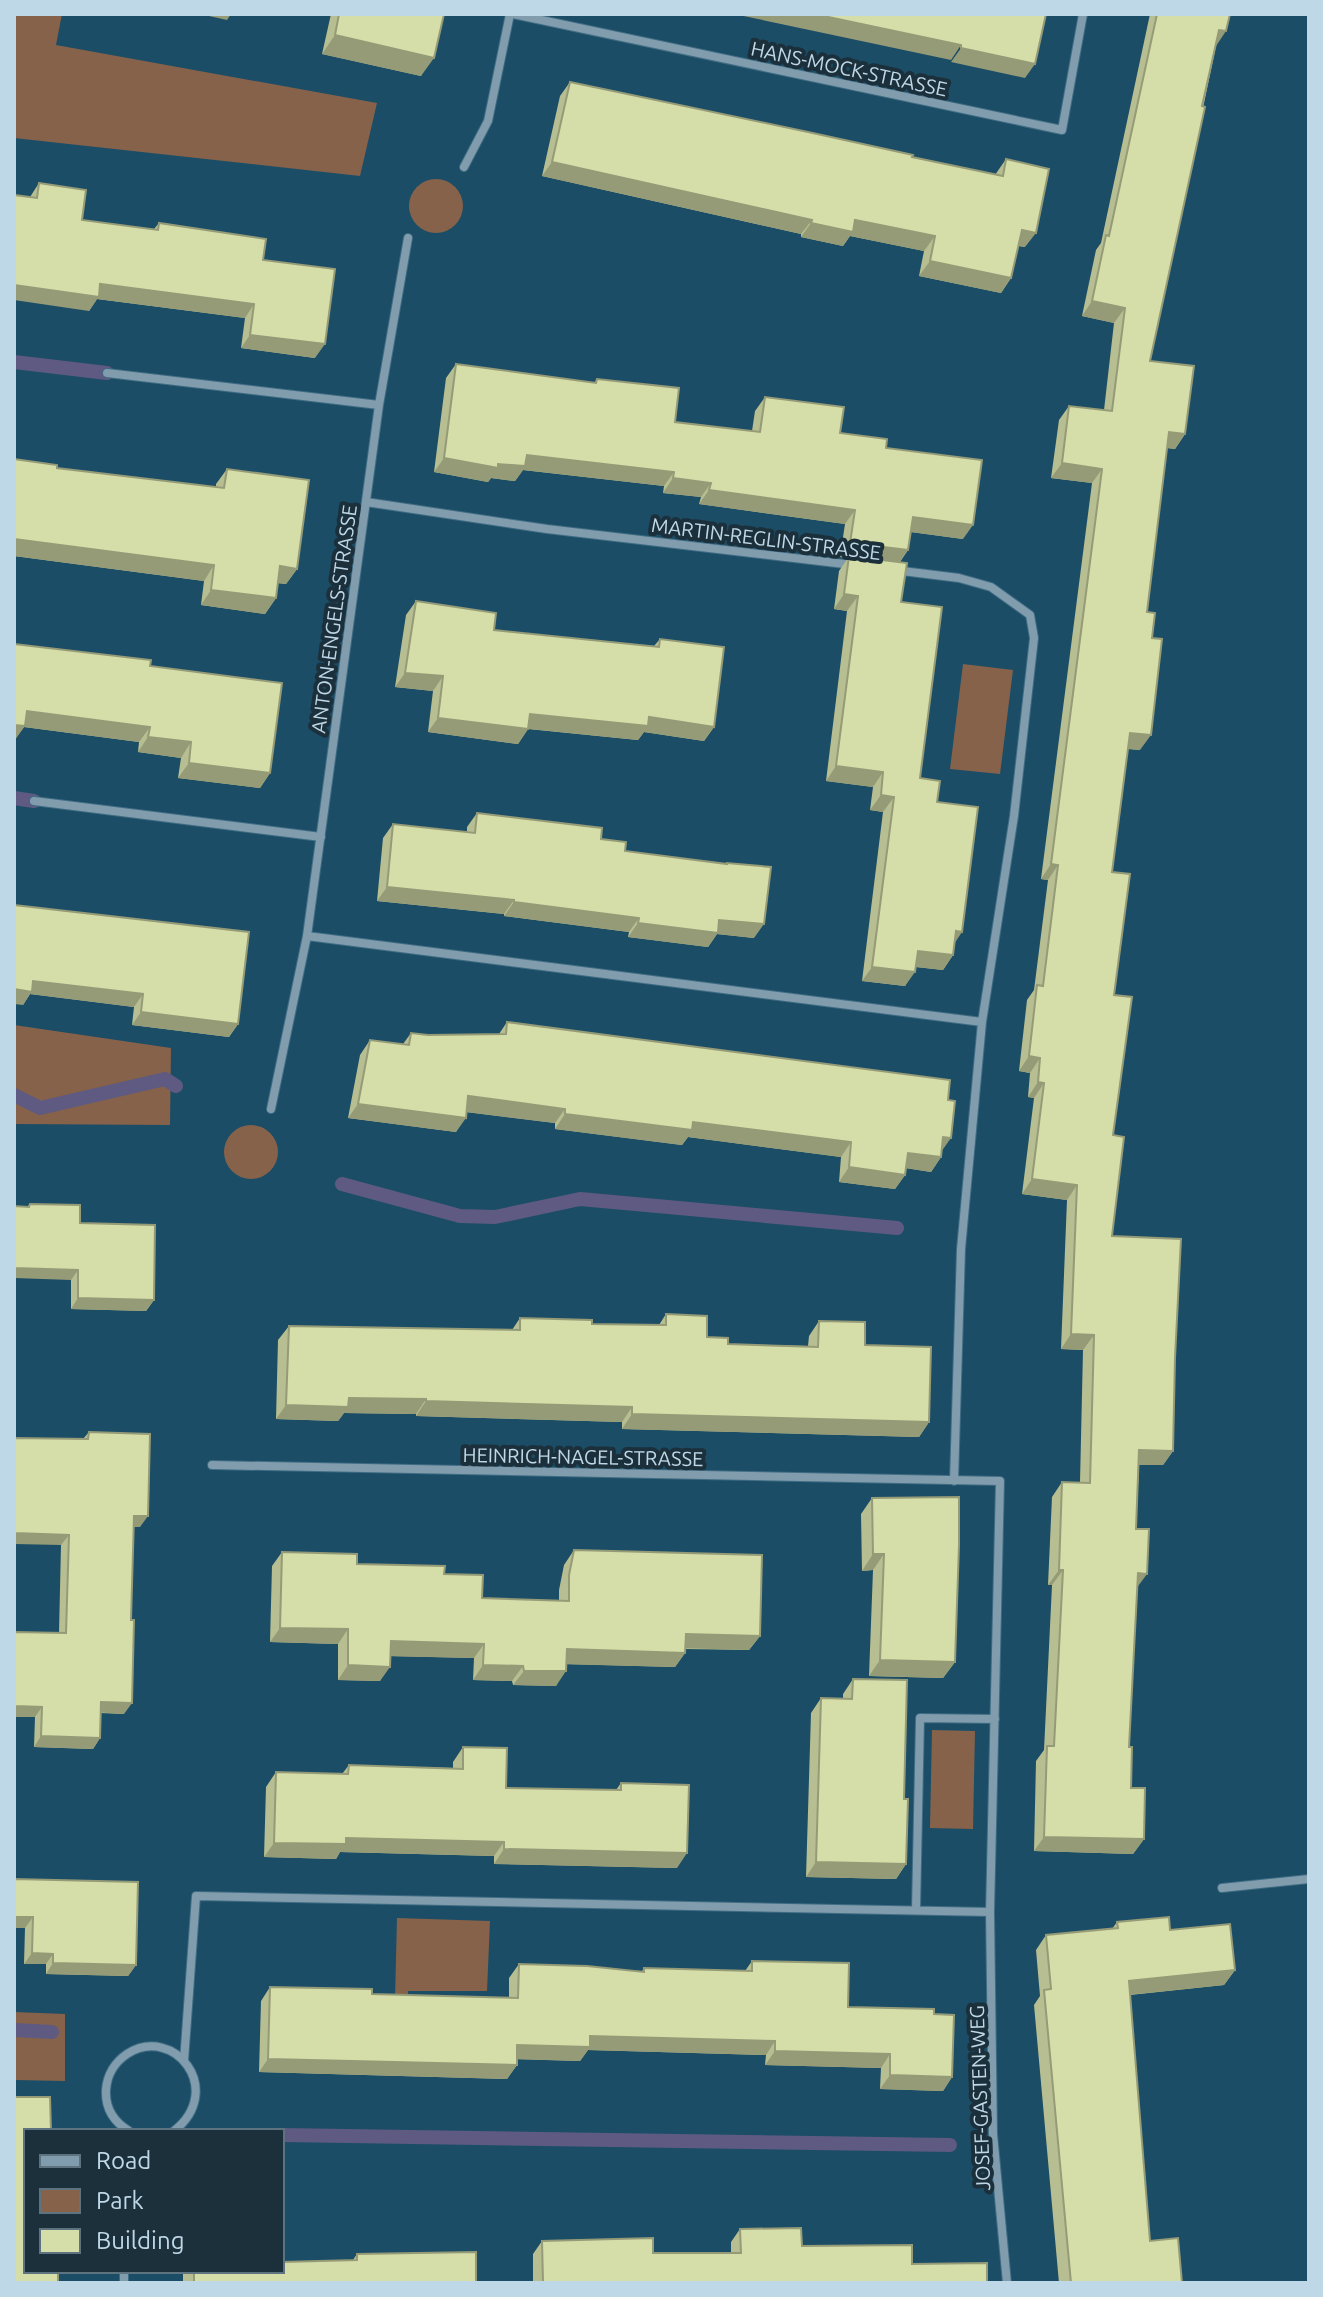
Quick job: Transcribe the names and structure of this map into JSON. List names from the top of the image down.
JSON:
{
  "streets": {
    "street": [
      "HANS-MOCK-STRASSE",
      "MARTIN-REGLIN-STRASSE",
      "ANTON-ENGELS-STRASSE",
      "HEINRICH-NAGEL-STRASSE",
      "JOSEF-GASTEN-WEG"
    ]
  },
  "crossings": [
    ["MARTIN-REGLIN-STRASSE", "ANTON-ENGELS-STRASSE"],
    ["MARTIN-REGLIN-STRASSE", "HEINRICH-NAGEL-STRASSE"],
    ["HEINRICH-NAGEL-STRASSE", "JOSEF-GASTEN-WEG"]
  ],
  "legend": ["Road", "Park", "Building"]
}
